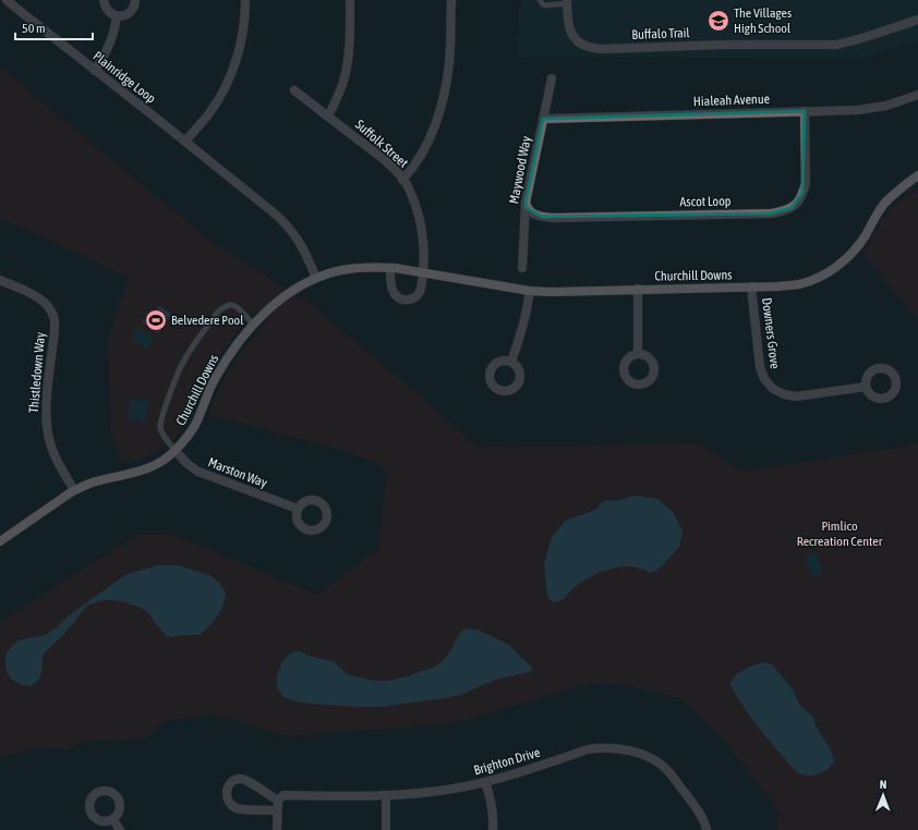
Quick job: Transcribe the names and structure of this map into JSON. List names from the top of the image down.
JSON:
{
  "streets": {
    "street": [
      "Buffalo Trail",
      "Plainridge Loop",
      "Hialeah Avenue",
      "Suffolk Street",
      "Maywood Way",
      "Ascot Loop",
      "Churchill Downs",
      "Downers Grove",
      "Thistledown Way",
      "Marston Way",
      "Brighton Drive"
    ]
  },
  "crossings": [
    ["Plainridge Loop", "Churchill Downs"],
    ["Hialeah Avenue", "Maywood Way"],
    ["Hialeah Avenue", "Ascot Loop"],
    ["Suffolk Street", "Churchill Downs"],
    ["Maywood Way", "Ascot Loop"],
    ["Churchill Downs", "Downers Grove"],
    ["Churchill Downs", "Thistledown Way"],
    ["Churchill Downs", "Marston Way"]
  ],
  "parks": ["Pimlico Recreation Center"],
  "places": {
    "school or university": ["The Villages High School"],
    "sports": ["Belvedere Pool"]
  },
  "scale_bar": "50 m",
  "north": "top"
}
